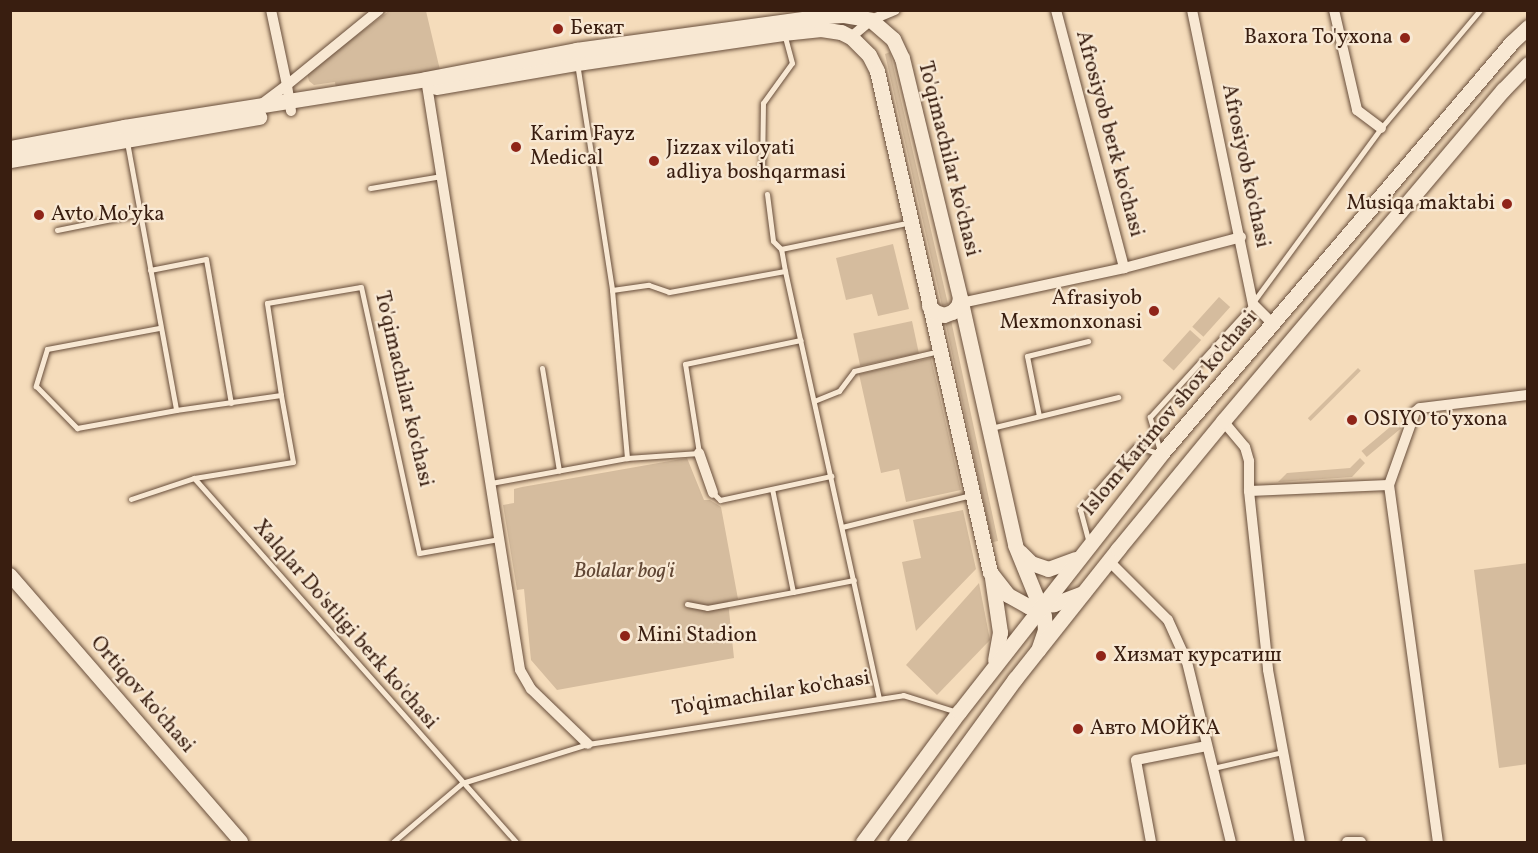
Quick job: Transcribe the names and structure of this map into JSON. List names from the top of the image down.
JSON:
{
  "streets": {
    "main road": ["To'qimachilar ko'chasi", "Islom Karimov shox ko'chasi"],
    "street": ["Afrosiyob berk ko'chasi", "Afrosiyob ko'chasi", "Ortiqov ko'chasi"],
    "lane": ["Xalqlar Do'stligi berk ko'chasi"]
  },
  "crossings": [
    ["To'qimachilar ko'chasi", "Islom Karimov shox ko'chasi"],
    ["To'qimachilar ko'chasi", "Xalqlar Do'stligi berk ko'chasi"]
  ],
  "parks": ["Bolalar bog'i"],
  "places": [
    "Бекат",
    "Baxora To'yxona",
    "Karim Fayz Medical",
    "Jizzax viloyati adliya boshqarmasi",
    "Musiqa maktabi",
    "Avto Mo'yka",
    "Afrasiyob Mexmonxonasi",
    "OSIYO to'yxona",
    "Mini Stadion",
    "Хизмат курсатиш",
    "Авто МОЙКА"
  ]
}
